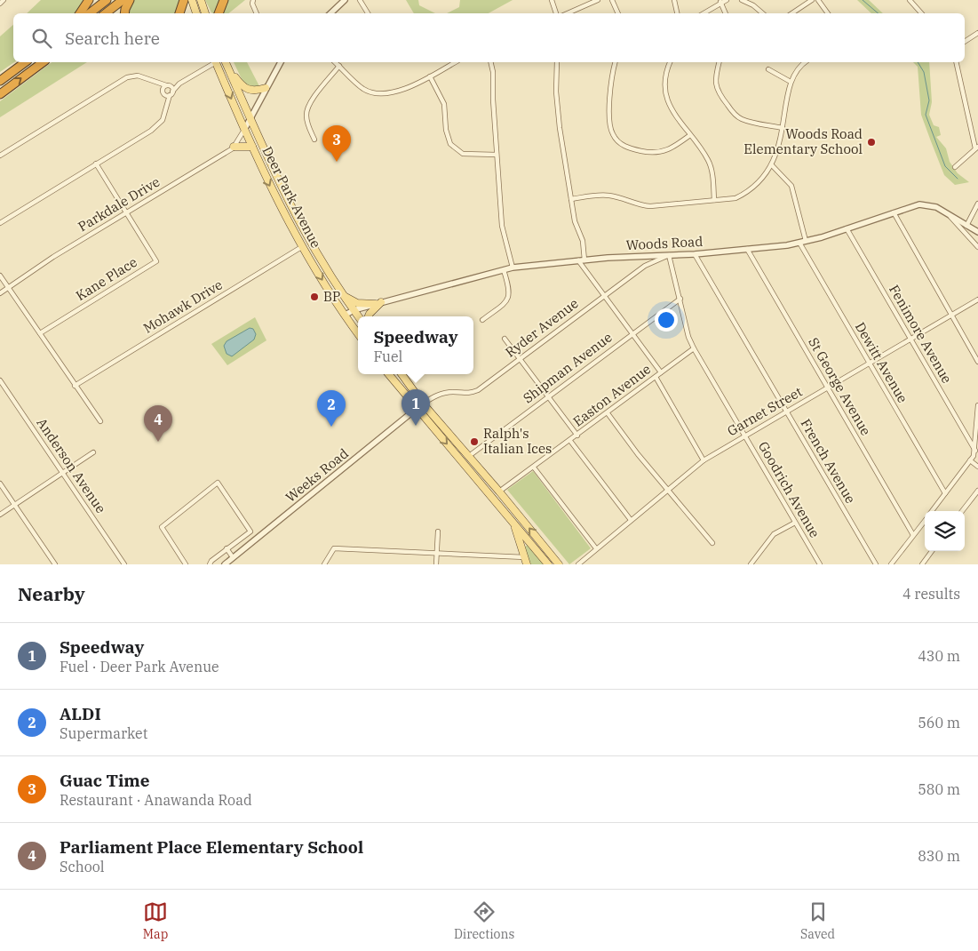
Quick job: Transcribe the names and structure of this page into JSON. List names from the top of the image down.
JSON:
{
  "streets": {
    "main road": ["Deer Park Avenue"],
    "street": [
      "Parkdale Drive",
      "Woods Road",
      "Kane Place",
      "Mohawk Drive",
      "Ryder Avenue",
      "Fenimore Avenue",
      "Dewitt Avenue",
      "Shipman Avenue",
      "St George Avenue",
      "Easton Avenue",
      "Garnet Street",
      "French Avenue",
      "Anderson Avenue",
      "Weeks Road",
      "Goodrich Avenue"
    ]
  },
  "crossings": [
    ["Deer Park Avenue", "Parkdale Drive"],
    ["Deer Park Avenue", "Woods Road"],
    ["Deer Park Avenue", "Mohawk Drive"],
    ["Parkdale Drive", "Kane Place"],
    ["Woods Road", "Ryder Avenue"],
    ["Woods Road", "Fenimore Avenue"],
    ["Woods Road", "Dewitt Avenue"],
    ["Woods Road", "St George Avenue"],
    ["Woods Road", "French Avenue"],
    ["Woods Road", "Goodrich Avenue"],
    ["Ryder Avenue", "Weeks Road"],
    ["Ryder Avenue", "Goodrich Avenue"],
    ["Fenimore Avenue", "Garnet Street"],
    ["Dewitt Avenue", "Garnet Street"],
    ["Shipman Avenue", "Goodrich Avenue"],
    ["St George Avenue", "Garnet Street"],
    ["Easton Avenue", "Goodrich Avenue"],
    ["Garnet Street", "French Avenue"],
    ["Garnet Street", "Goodrich Avenue"]
  ],
  "places": ["Woods Road Elementary School", "BP", "Ralph's Italian Ices"],
  "page": {
    "search": "Search here",
    "pins": [
      "3",
      "1",
      "2",
      "4"
    ],
    "popup": ["Speedway", "Fuel"],
    "heading": ["Nearby", "4 results"],
    "list": [
      {
        "mark": "1",
        "name": "Speedway",
        "note": "Fuel · Deer Park Avenue",
        "value": "430 m"
      },
      {
        "mark": "2",
        "name": "ALDI",
        "note": "Supermarket",
        "value": "560 m"
      },
      {
        "mark": "3",
        "name": "Guac Time",
        "note": "Restaurant · Anawanda Road",
        "value": "580 m"
      },
      {
        "mark": "4",
        "name": "Parliament Place Elementary School",
        "note": "School",
        "value": "830 m"
      }
    ],
    "nav": ["Map", "Directions", "Saved"]
  }
}
